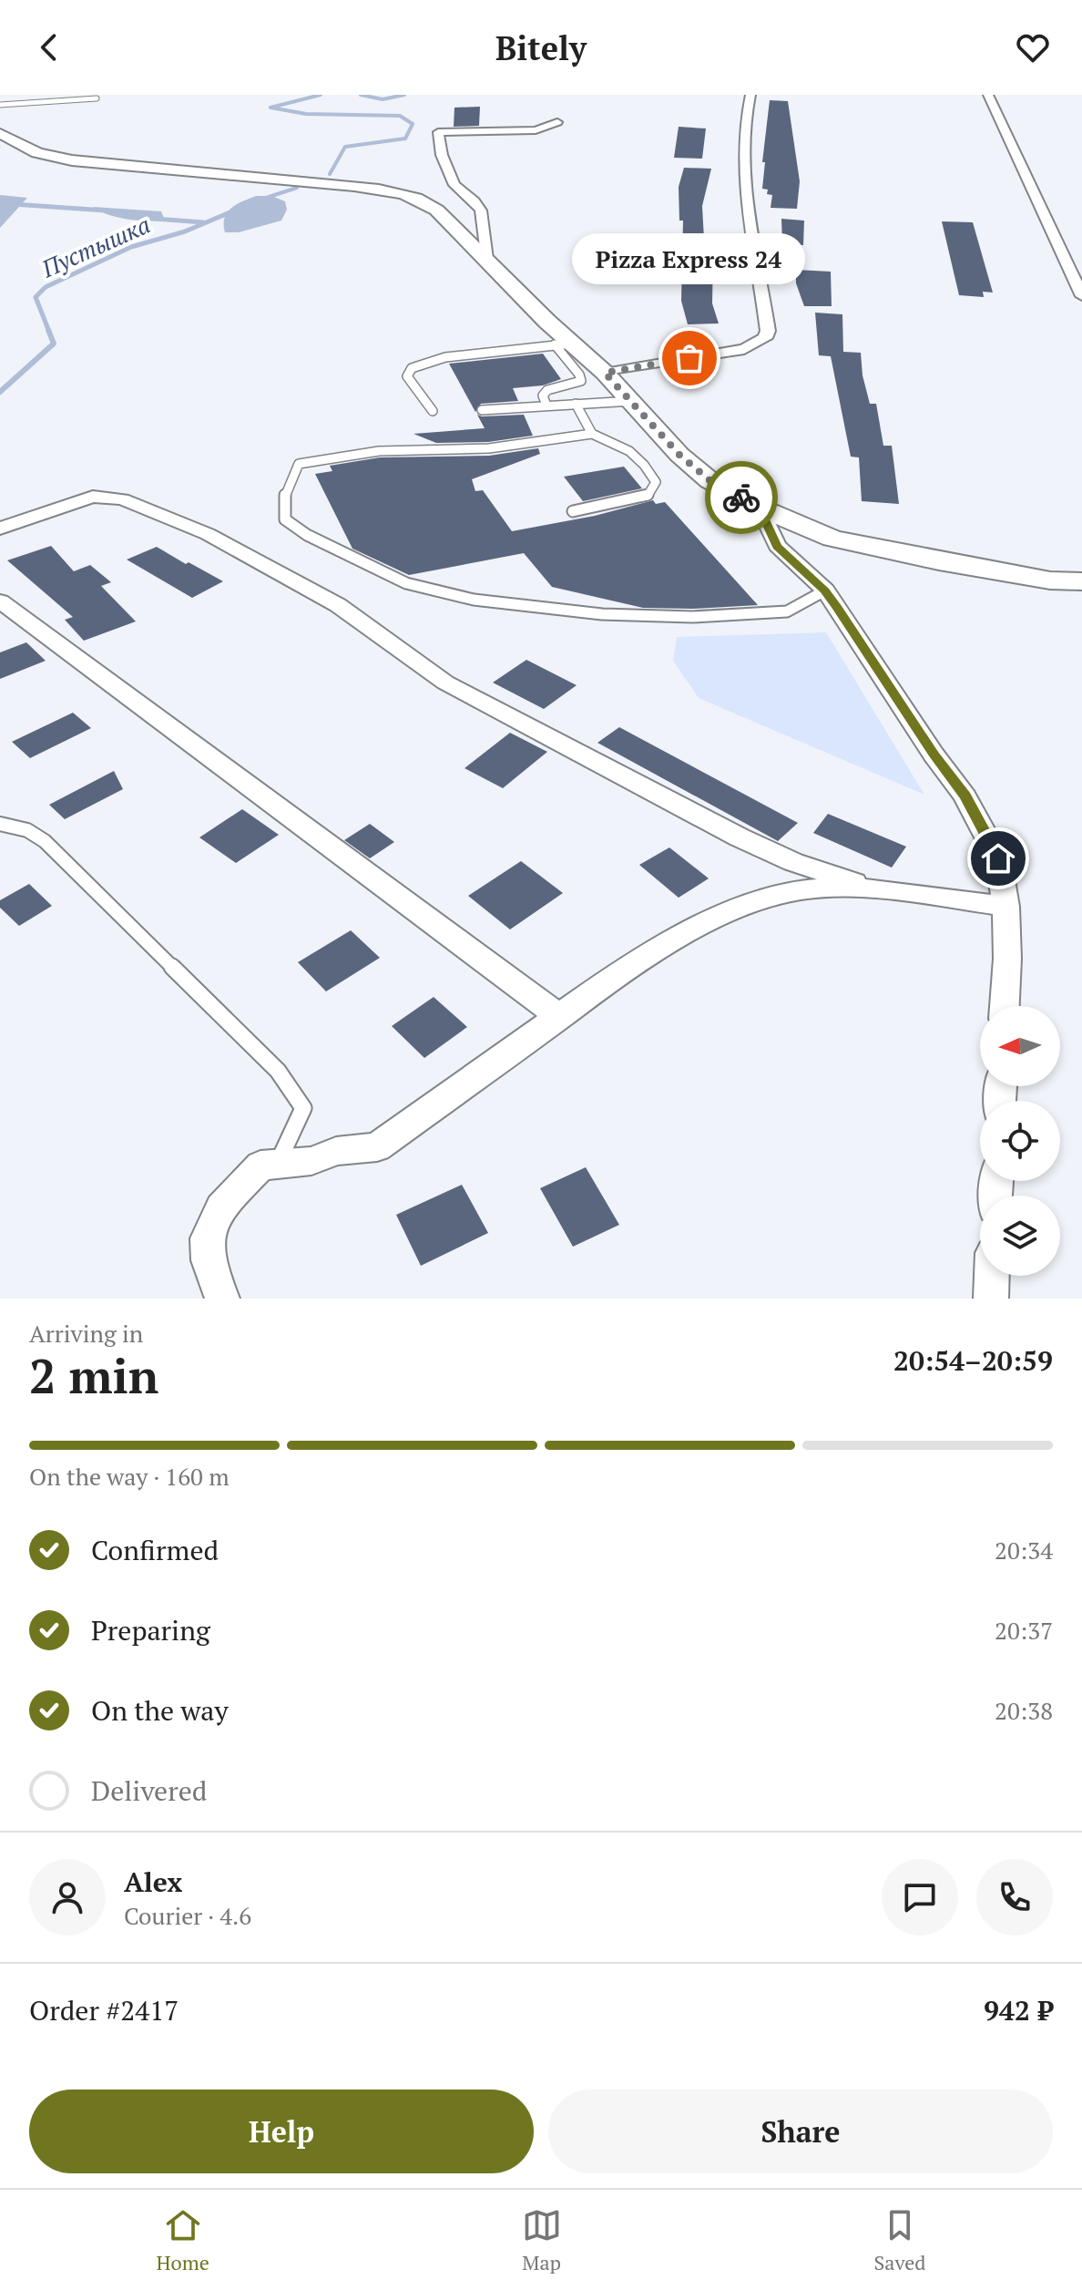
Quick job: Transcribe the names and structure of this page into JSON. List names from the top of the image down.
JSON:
{
  "water": ["Пустышка"],
  "places": ["Pizza Express 24"],
  "north": "left",
  "page": {
    "header": "Bitely",
    "bubble": "Pizza Express 24",
    "heading": ["2 min", "Arriving in", "20:54–20:59"],
    "panel": [
      "Alex",
      "Courier · 4.6",
      "Order #2417",
      "942 ₽"
    ],
    "bar": "On the way · 160 m",
    "list": [
      ["Confirmed", "20:34"],
      ["Preparing", "20:37"],
      ["On the way", "20:38"],
      "Delivered"
    ],
    "buttons": ["Help", "Share"],
    "tabs": ["Home", "Map", "Saved"]
  }
}
